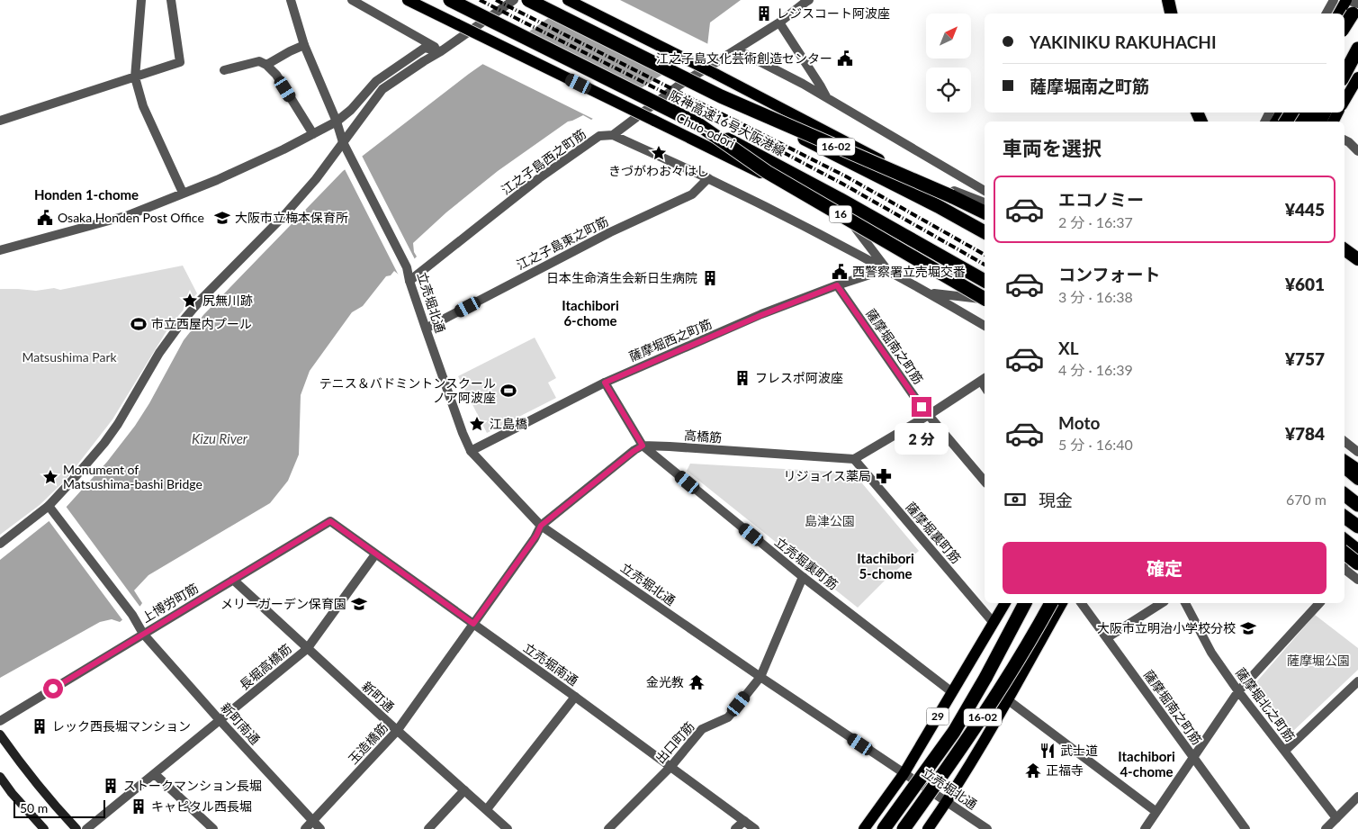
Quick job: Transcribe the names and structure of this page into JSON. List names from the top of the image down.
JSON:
{
  "streets": {
    "highway": ["阪神高速16号大阪港線", "16-02", "16"],
    "main road": ["Chuo-odori", "29"],
    "street": [
      "江之子島西之町筋",
      "江之子島東之町筋",
      "立売堀北通",
      "薩摩堀西之町筋",
      "薩摩堀南之町筋",
      "高橋筋",
      "薩摩堀裏町筋",
      "立売堀裏町筋",
      "上博労町筋",
      "立売堀南通",
      "長堀高橋筋",
      "新町通",
      "薩摩堀北之町筋",
      "新町南通",
      "出口町筋",
      "玉造橋筋"
    ]
  },
  "crossings": [
    ["阪神高速16号大阪港線", "16-02"],
    ["阪神高速16号大阪港線", "16"],
    ["江之子島西之町筋", "立売堀北通"],
    ["江之子島東之町筋", "立売堀北通"],
    ["立売堀北通", "薩摩堀西之町筋"],
    ["立売堀北通", "29"],
    ["立売堀北通", "出口町筋"],
    ["薩摩堀西之町筋", "薩摩堀南之町筋"],
    ["薩摩堀西之町筋", "立売堀裏町筋"],
    ["高橋筋", "薩摩堀裏町筋"],
    ["高橋筋", "立売堀裏町筋"],
    ["薩摩堀裏町筋", "29"],
    ["立売堀裏町筋", "29"],
    ["立売堀裏町筋", "出口町筋"],
    ["上博労町筋", "立売堀南通"],
    ["上博労町筋", "新町通"],
    ["上博労町筋", "新町南通"],
    ["立売堀南通", "長堀高橋筋"],
    ["立売堀南通", "出口町筋"],
    ["立売堀南通", "玉造橋筋"],
    ["長堀高橋筋", "新町通"],
    ["長堀高橋筋", "新町南通"],
    ["新町通", "玉造橋筋"],
    ["新町南通", "玉造橋筋"]
  ],
  "districts": [
    "Honden 1-chome",
    "Itachibori 6-chome",
    "Itachibori 5-chome",
    "Itachibori 4-chome"
  ],
  "water": ["Kizu River"],
  "parks": ["Matsushima Park", "島津公園", "薩摩堀公園"],
  "places": {
    "building": [
      "レジスコート阿波座",
      "日本生命済生会新日生病院",
      "フレスポ阿波座",
      "レック西長堀マンション",
      "ストークマンション長堀",
      "キャピタル西長堀"
    ],
    "public building": ["江之子島文化芸術創造センター", "Osaka Honden Post Office", "西警察署立売堀交番"],
    "place": [
      "きづがわお々はし",
      "尻無川跡",
      "江島橋",
      "Monument of Matsushima-bashi Bridge"
    ],
    "school or university": ["大阪市立梅本保育所", "メリーガーデン保育園", "大阪市立明治小学校分校"],
    "sports": ["市立西屋内プール", "テニス＆バドミントンスクール ノア阿波座"],
    "pharmacy": ["リジョイス薬局"],
    "temple": ["金光教", "正福寺"],
    "restaurant": ["武士道"]
  },
  "scale_bar": "50 m",
  "north": "top right",
  "page": {
    "banner": ["YAKINIKU RAKUHACHI", "薩摩堀南之町筋"],
    "heading": "車両を選択",
    "list": [
      {
        "name": "エコノミー",
        "note": "2 分 · 16:37",
        "value": "¥445"
      },
      {
        "name": "コンフォート",
        "note": "3 分 · 16:38",
        "value": "¥601"
      },
      {
        "name": "XL",
        "note": "4 分 · 16:39",
        "value": "¥757"
      },
      {
        "name": "Moto",
        "note": "5 分 · 16:40",
        "value": "¥784"
      }
    ],
    "bubble": "2 分",
    "pay": ["現金", "670 m"],
    "buttons": "確定",
    "scale": "50 m"
  }
}
